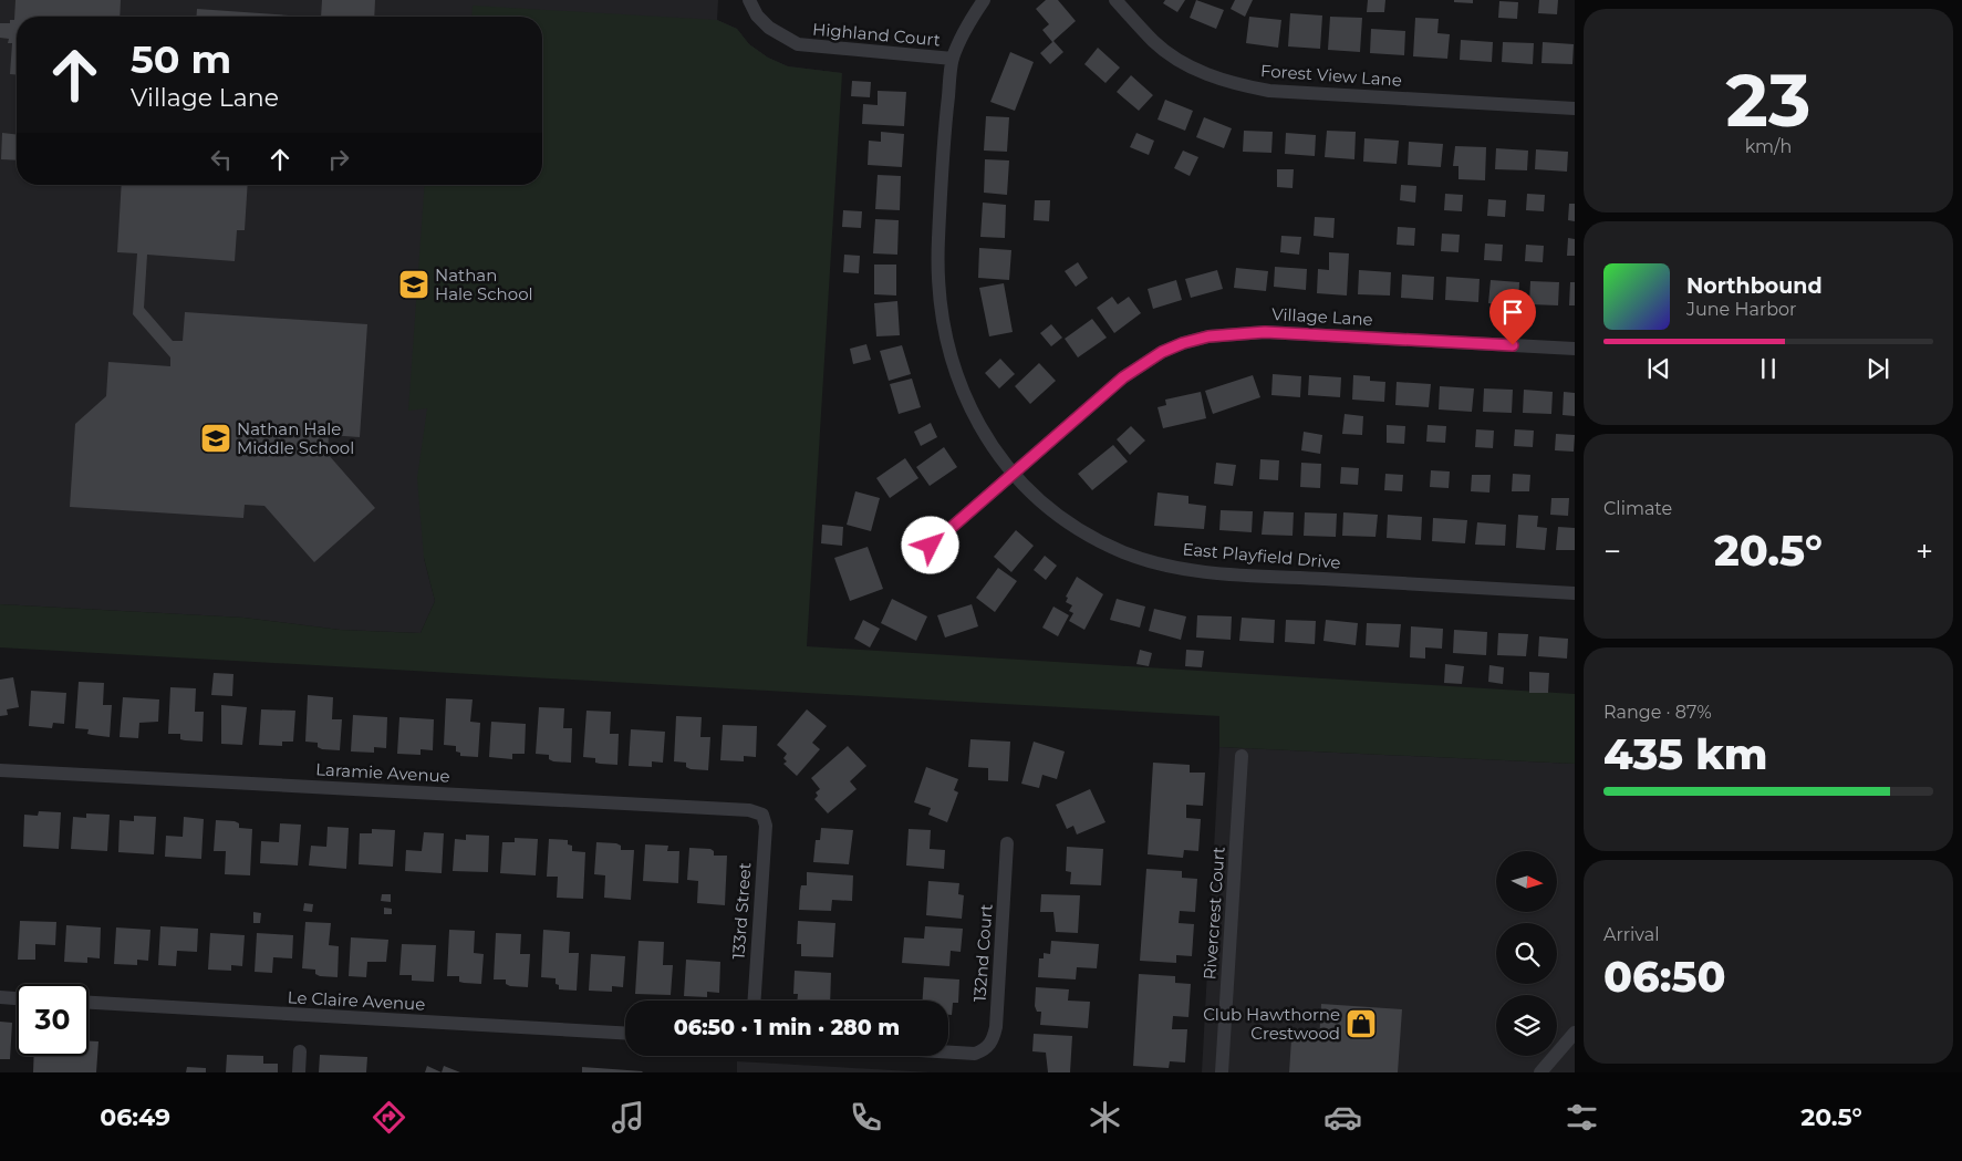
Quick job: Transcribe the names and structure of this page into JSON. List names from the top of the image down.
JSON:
{
  "streets": {
    "street": [
      "Highland Court",
      "Forest View Lane",
      "Village Lane",
      "East Playfield Drive",
      "Laramie Avenue",
      "133rd Street",
      "Rivercrest Court",
      "132nd Court",
      "Le Claire Avenue"
    ]
  },
  "crossings": [
    ["Highland Court", "East Playfield Drive"],
    ["Village Lane", "East Playfield Drive"],
    ["Laramie Avenue", "133rd Street"]
  ],
  "places": {
    "school or university": ["Nathan Hale School", "Nathan Hale Middle School"],
    "shop": ["Club Hawthorne Crestwood"]
  },
  "north": "right",
  "page": {
    "tile": [
      ["23", "km/h"],
      "Climate",
      ["Range · 87%", "435 km"],
      ["Arrival", "06:50"]
    ],
    "turn": ["50 m", "Village Lane"],
    "song": ["Northbound", "June Harbor"],
    "heat": ["−", "20.5°", "+"],
    "limit": "30",
    "trip": "06:50 · 1 min · 280 m",
    "tabs": ["06:49", "20.5°"]
  }
}
